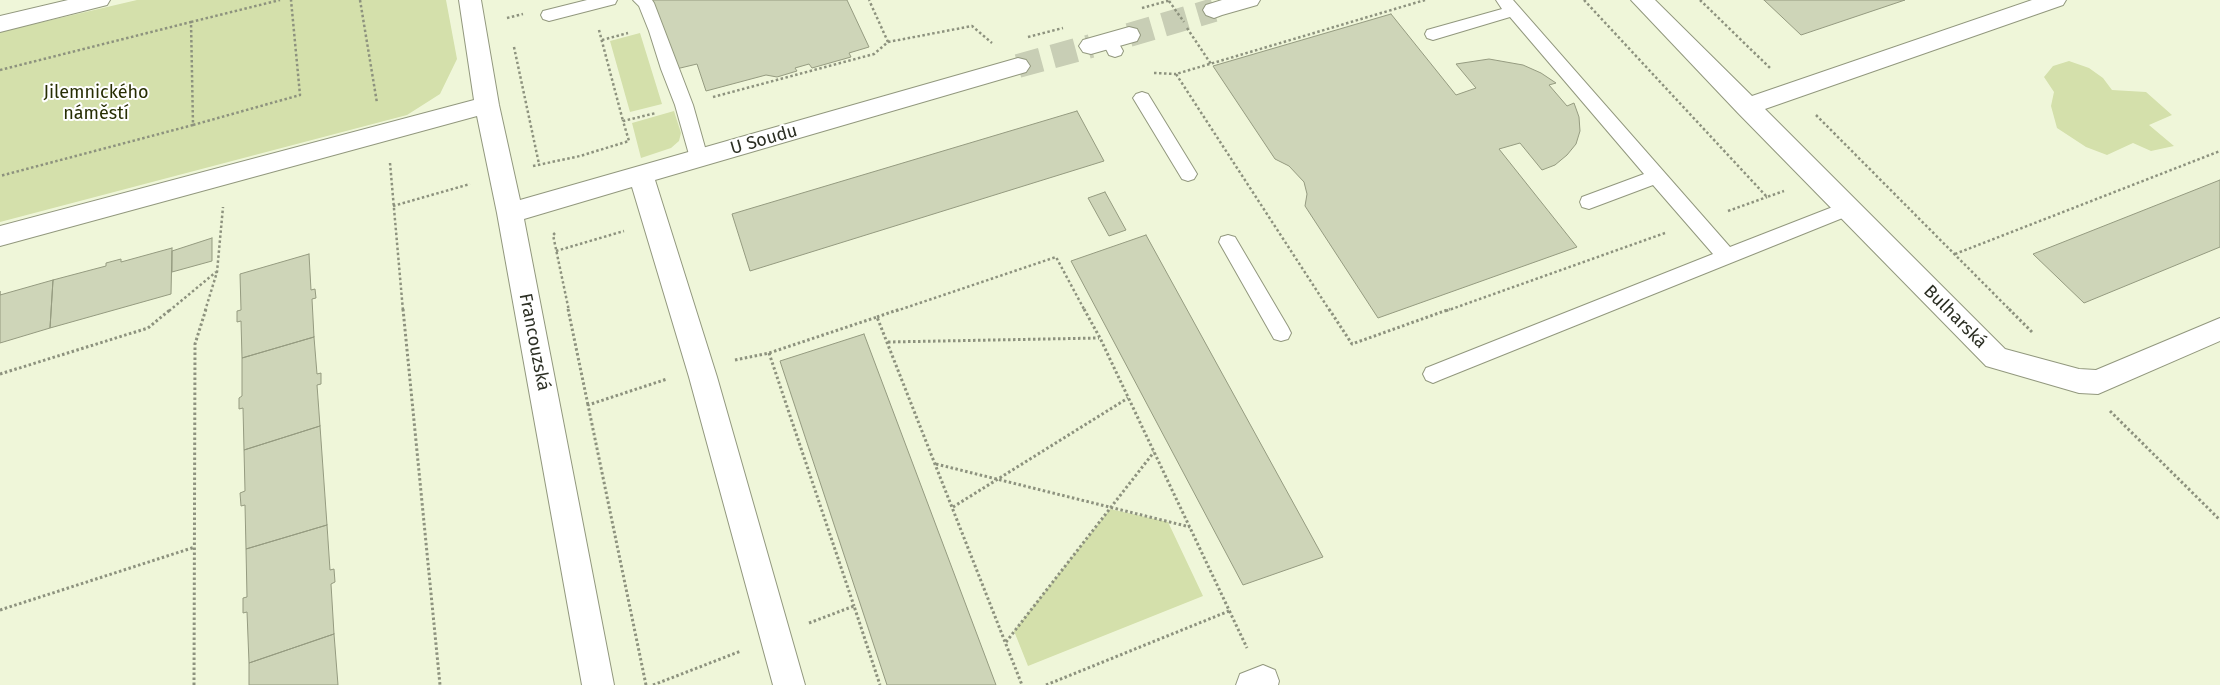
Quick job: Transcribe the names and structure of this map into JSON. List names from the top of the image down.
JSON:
{
  "streets": {
    "street": ["U Soudu", "Bulharská", "Francouzská"]
  },
  "crossings": [
    ["U Soudu", "Francouzská"]
  ],
  "parks": ["Jilemnického náměstí"]
}
